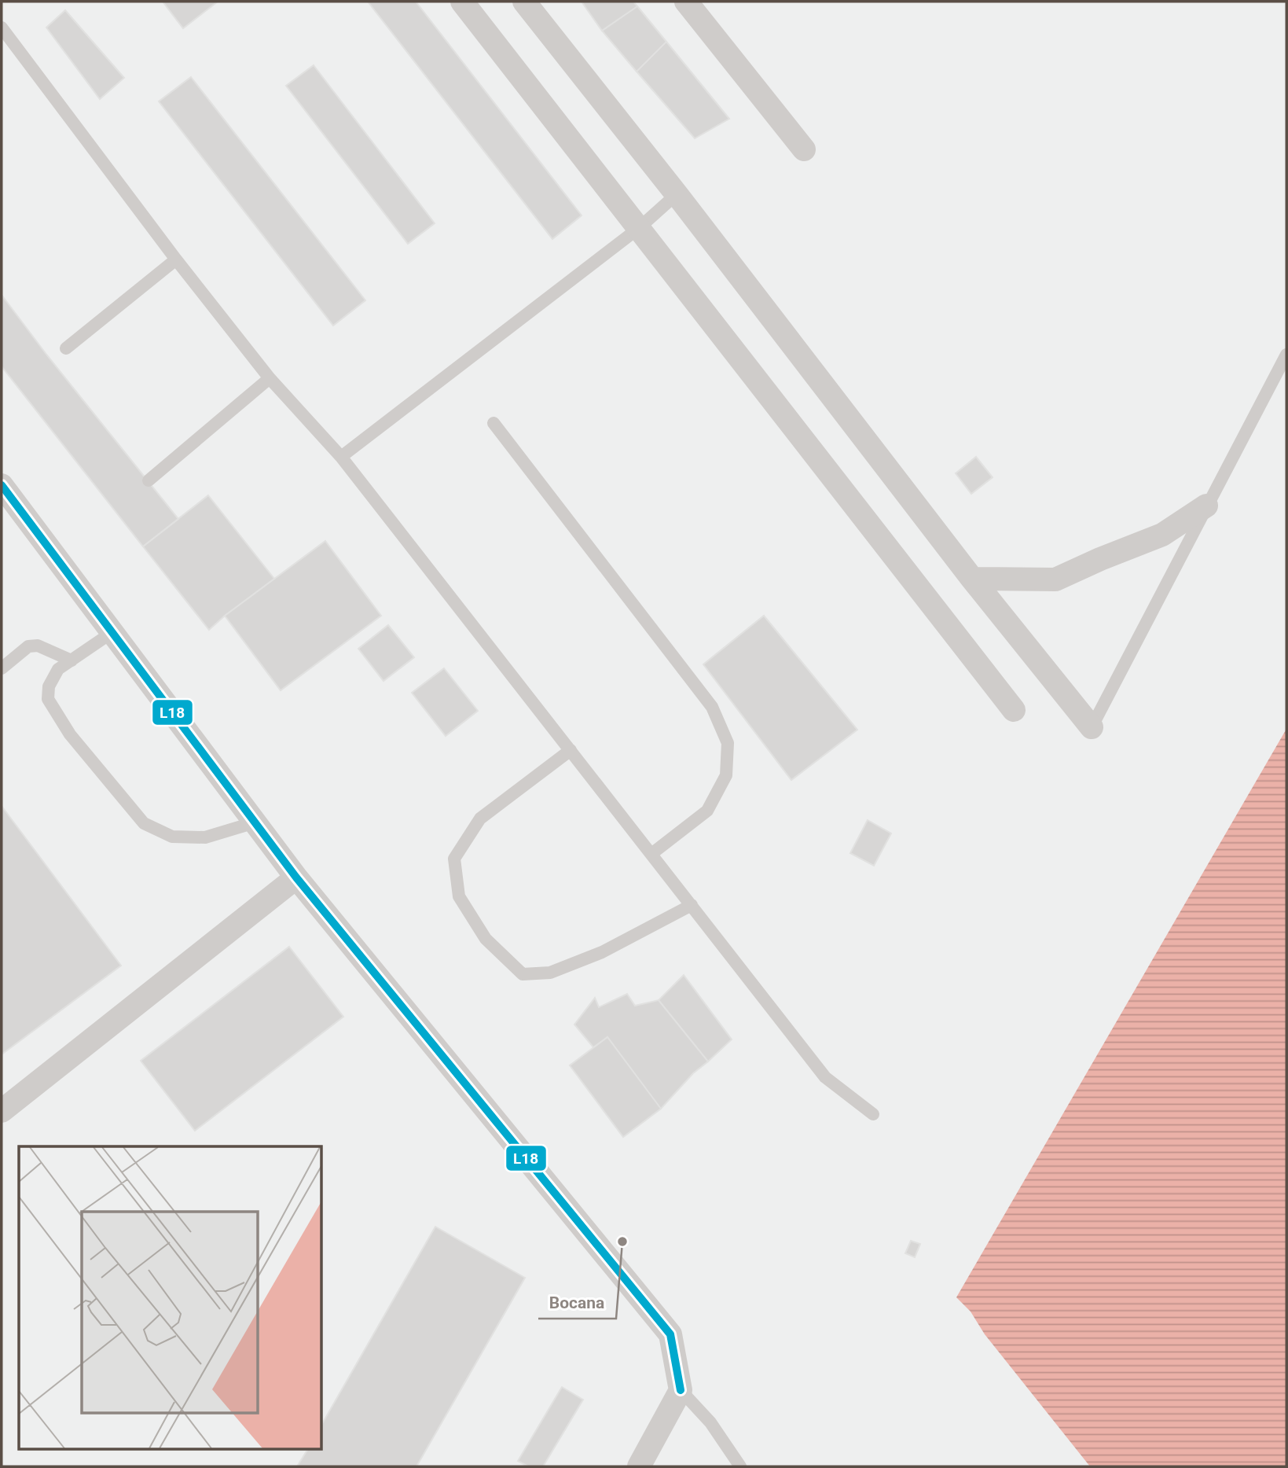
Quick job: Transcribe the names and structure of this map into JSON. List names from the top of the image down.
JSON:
{
  "places": ["Bocana"],
  "lines": ["transit line L18"]
}
